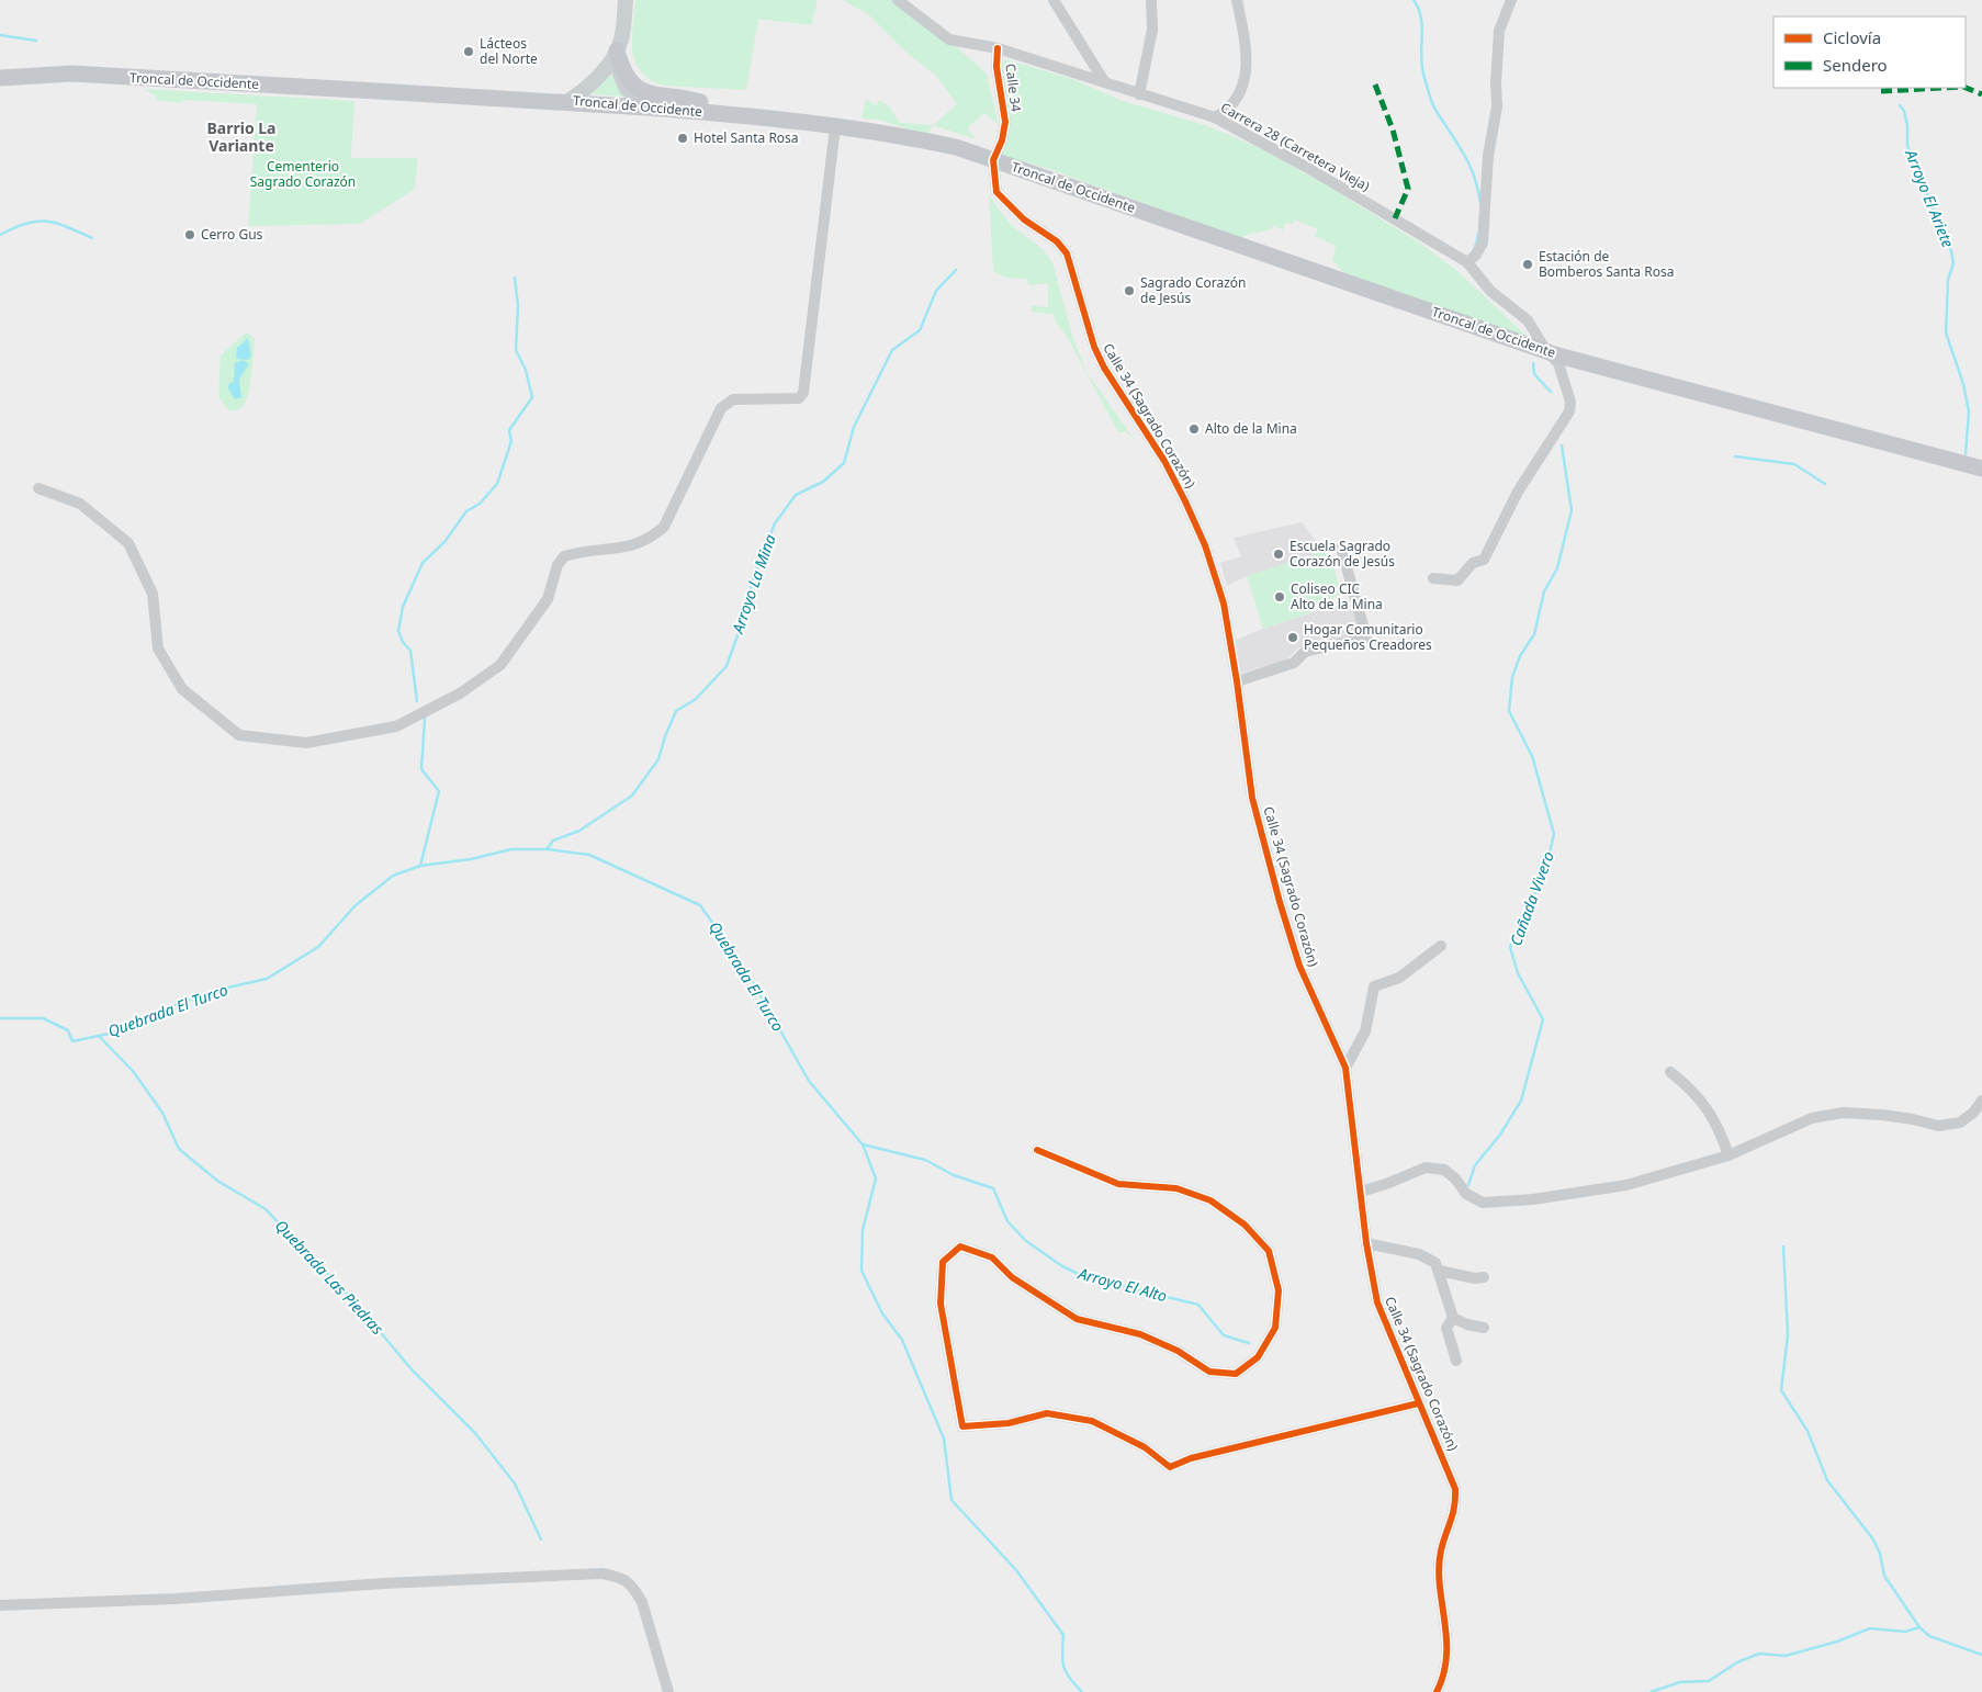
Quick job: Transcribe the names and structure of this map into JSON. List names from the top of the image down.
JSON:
{
  "streets": {
    "main road": ["Troncal de Occidente"],
    "street": ["Calle 34", "Carrera 28 (Carretera Vieja)", "Calle 34 (Sagrado Corazón)"]
  },
  "crossings": [
    ["Troncal de Occidente", "Calle 34"],
    ["Troncal de Occidente", "Carrera 28 (Carretera Vieja)"],
    ["Troncal de Occidente", "Calle 34 (Sagrado Corazón)"],
    ["Calle 34", "Carrera 28 (Carretera Vieja)"],
    ["Calle 34", "Calle 34 (Sagrado Corazón)"]
  ],
  "districts": ["Barrio La Variante"],
  "water": [
    "Arroyo El Ariete",
    "Arroyo La Mina",
    "Cañada Vivero",
    "Quebrada El Turco",
    "Quebrada Las Piedras",
    "Arroyo El Alto"
  ],
  "parks": ["Cementerio Sagrado Corazón"],
  "places": [
    "Lácteos del Norte",
    "Hotel Santa Rosa",
    "Cerro Gus",
    "Estación de Bomberos Santa Rosa",
    "Sagrado Corazón de Jesús",
    "Alto de la Mina",
    "Escuela Sagrado Corazón de Jesús",
    "Coliseo CIC Alto de la Mina",
    "Hogar Comunitario Pequeños Creadores"
  ],
  "legend": ["Ciclovía", "Sendero"]
}
